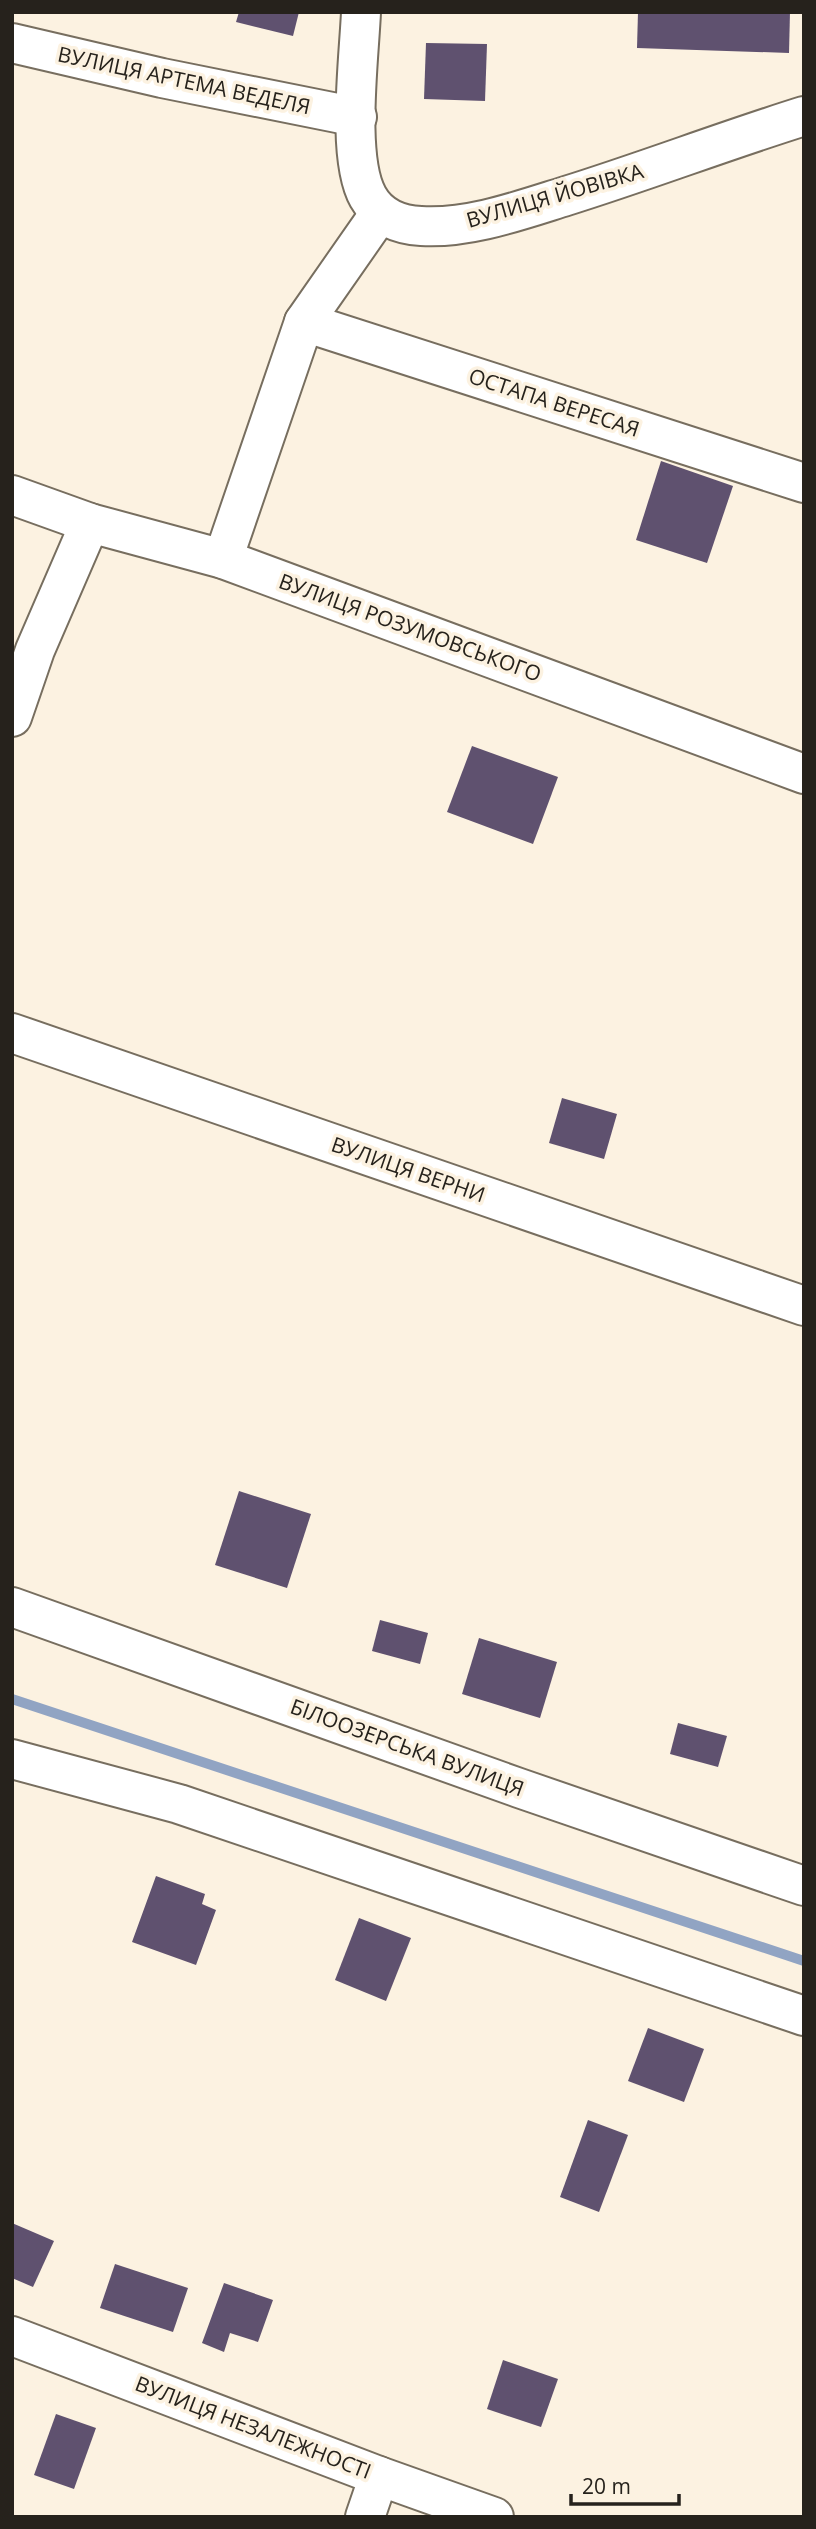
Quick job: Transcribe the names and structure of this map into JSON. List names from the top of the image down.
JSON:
{
  "streets": {
    "street": [
      "ВУЛИЦЯ АРТЕМА ВЕДЕЛЯ",
      "ВУЛИЦЯ ЙОВІВКА",
      "ОСТАПА ВЕРЕСАЯ",
      "ВУЛИЦЯ РОЗУМОВСЬКОГО",
      "ВУЛИЦЯ ВЕРНИ",
      "БІЛООЗЕРСЬКА ВУЛИЦЯ",
      "ВУЛИЦЯ НЕЗАЛЕЖНОСТІ"
    ]
  },
  "scale_bar": "20 m"
}
